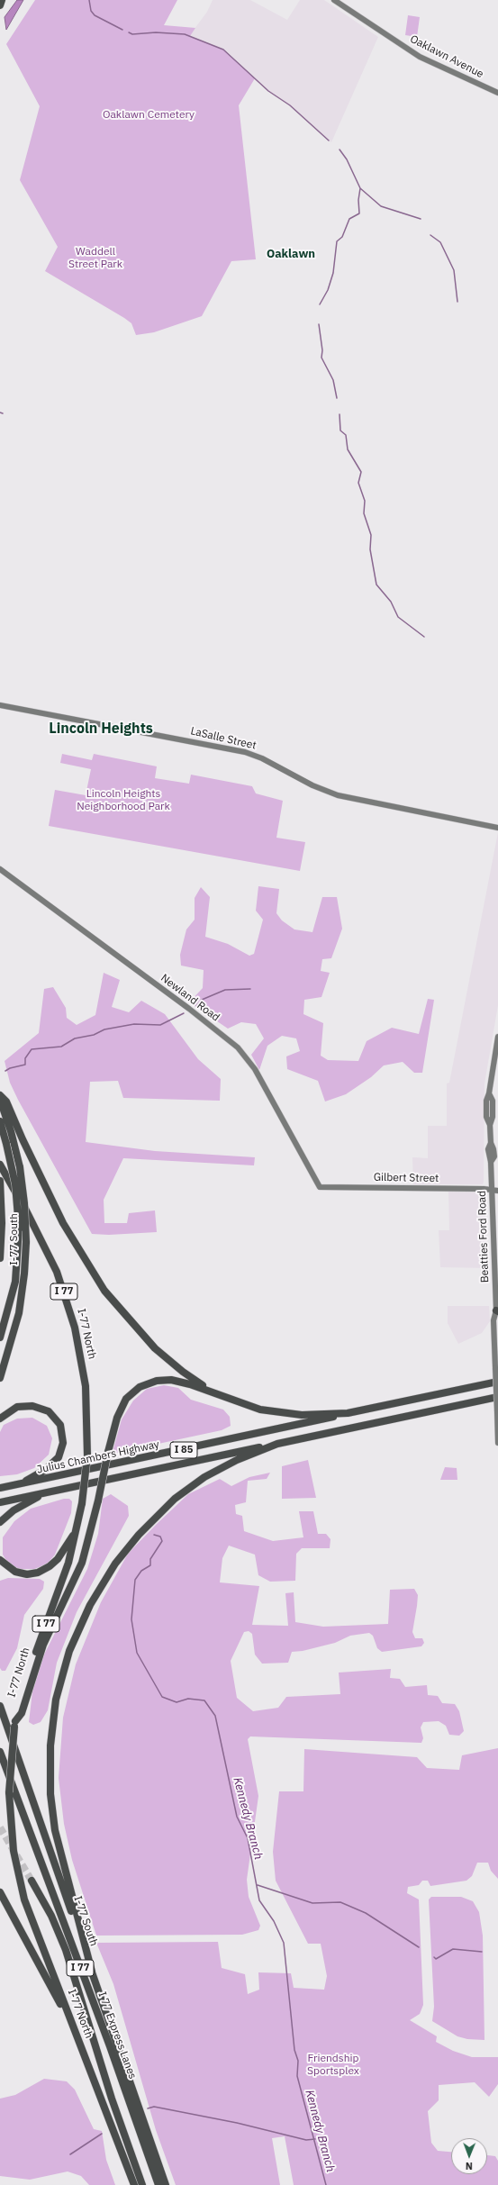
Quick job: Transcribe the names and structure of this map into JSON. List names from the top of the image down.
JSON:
{
  "streets": {
    "highway": [
      "I-77 South",
      "I 77",
      "I-77 North",
      "I 85",
      "Julius Chambers Highway",
      "I 77 Express Lanes"
    ],
    "street": [
      "Oaklawn Avenue",
      "LaSalle Street",
      "Newland Road",
      "Gilbert Street",
      "Beatties Ford Road"
    ]
  },
  "crossings": [
    ["Newland Road", "Gilbert Street"],
    ["Gilbert Street", "Beatties Ford Road"],
    ["I 85", "Julius Chambers Highway"]
  ],
  "districts": ["Oaklawn", "Lincoln Heights"],
  "water": ["Kennedy Branch"],
  "parks": [
    "Oaklawn Cemetery",
    "Waddell Street Park",
    "Lincoln Heights Neighborhood Park",
    "Friendship Sportsplex"
  ],
  "north": "bottom"
}
